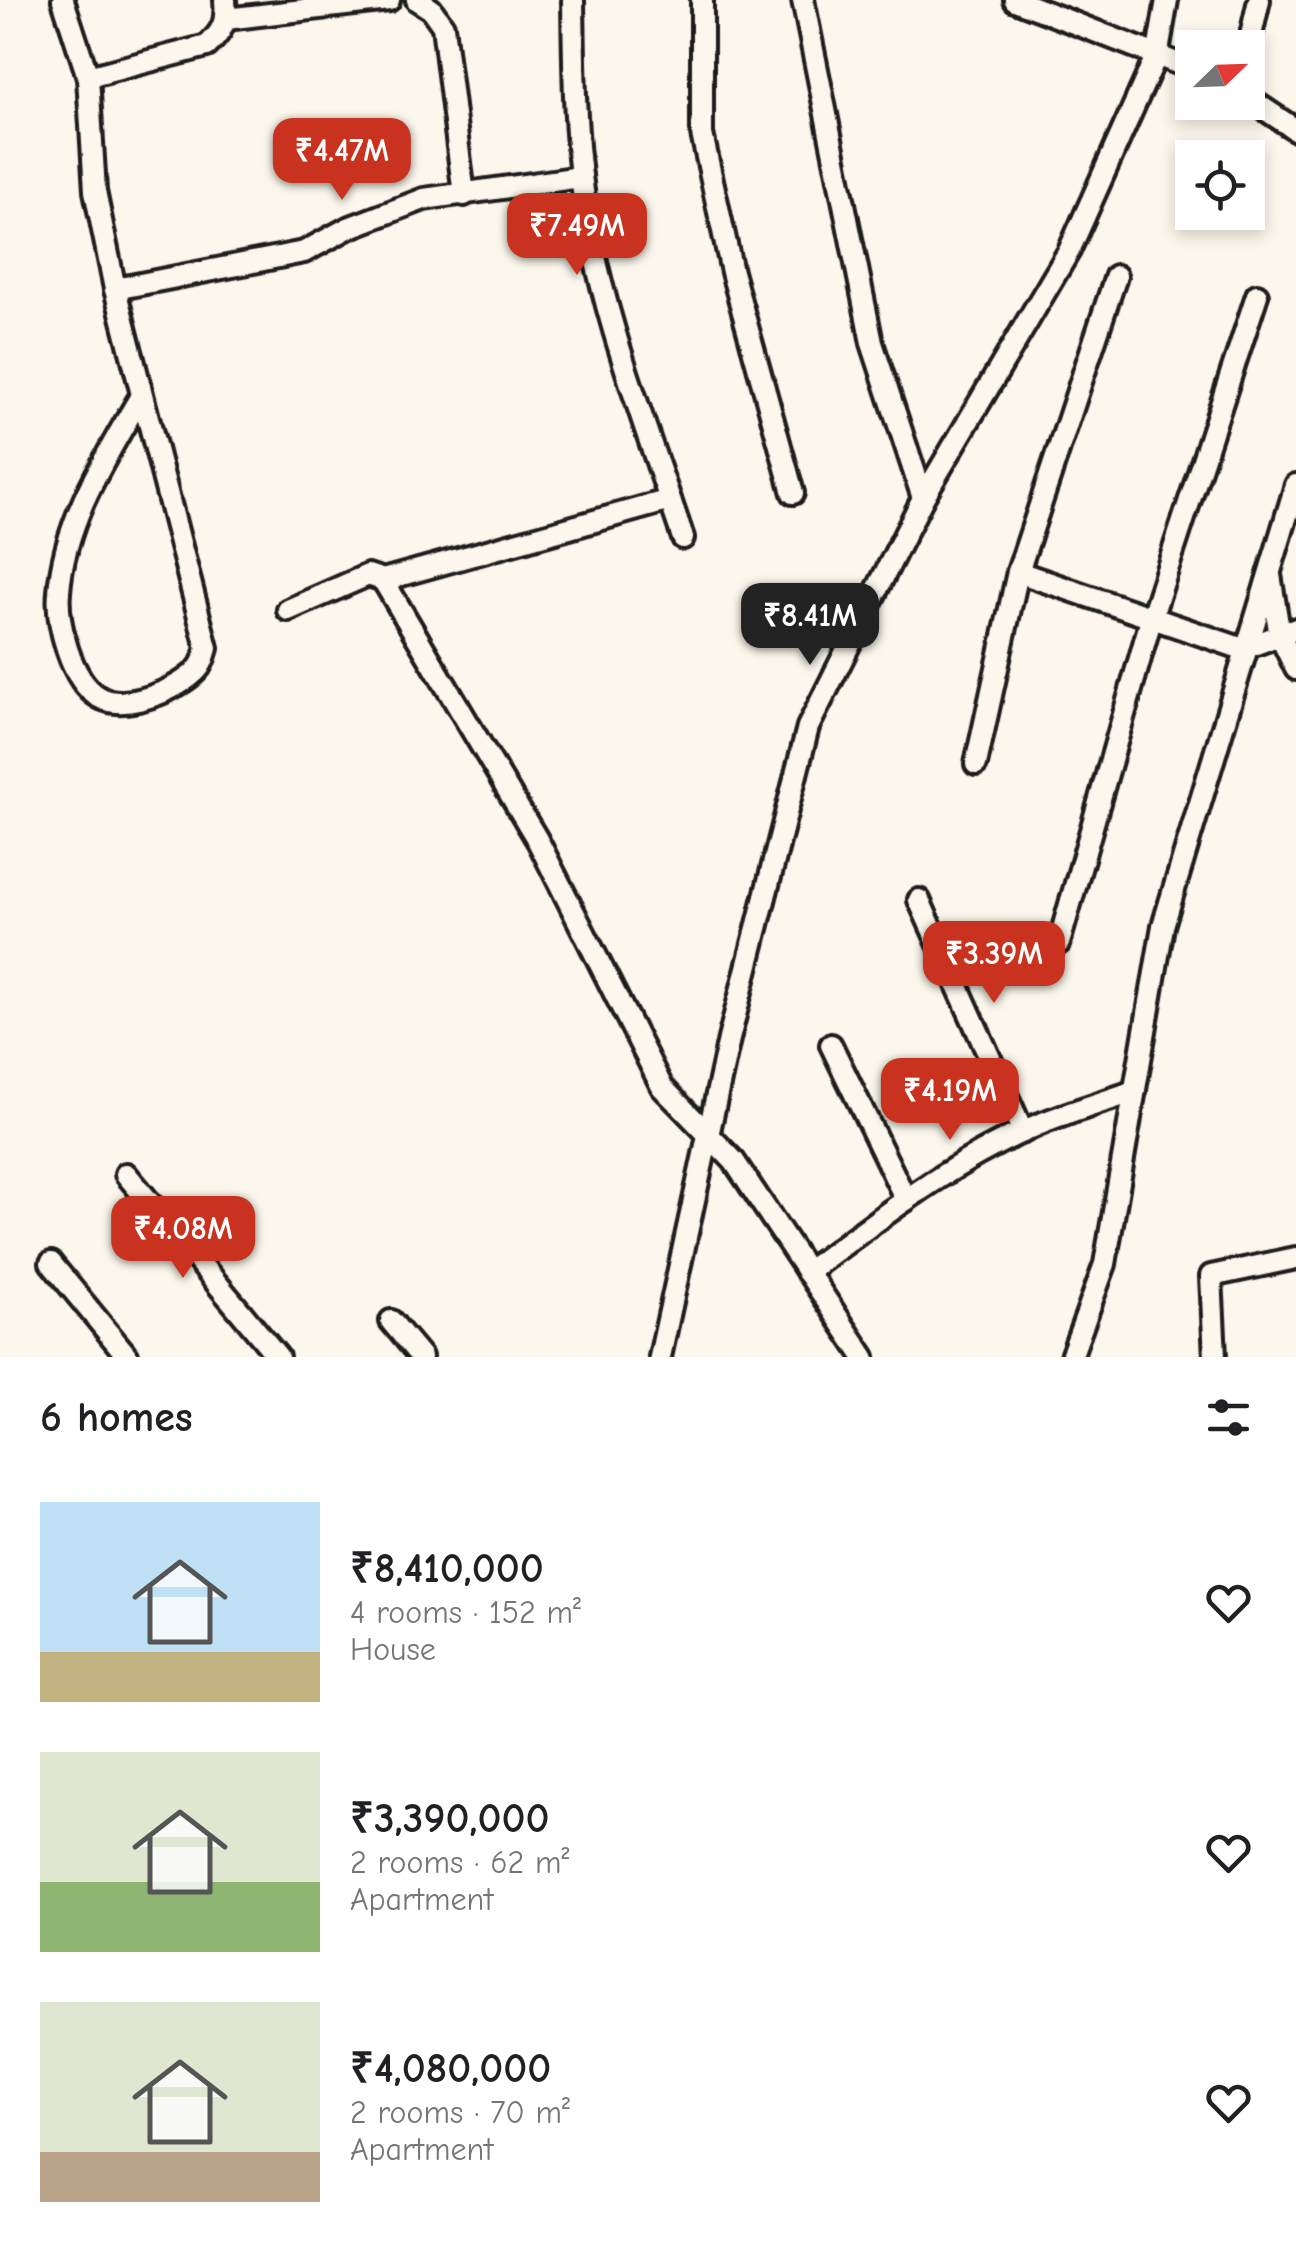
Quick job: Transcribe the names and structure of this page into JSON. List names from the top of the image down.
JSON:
{
  "north": "top right",
  "page": {
    "price": [
      "₹4.47M",
      "₹7.49M",
      "₹8.41M",
      "₹3.39M",
      "₹4.19M",
      "₹4.08M"
    ],
    "heading": "6 homes",
    "list": [
      {
        "name": "₹8,410,000",
        "note": "4 rooms · 152 m² · House"
      },
      {
        "name": "₹3,390,000",
        "note": "2 rooms · 62 m² · Apartment"
      },
      {
        "name": "₹4,080,000",
        "note": "2 rooms · 70 m² · Apartment"
      }
    ]
  }
}
